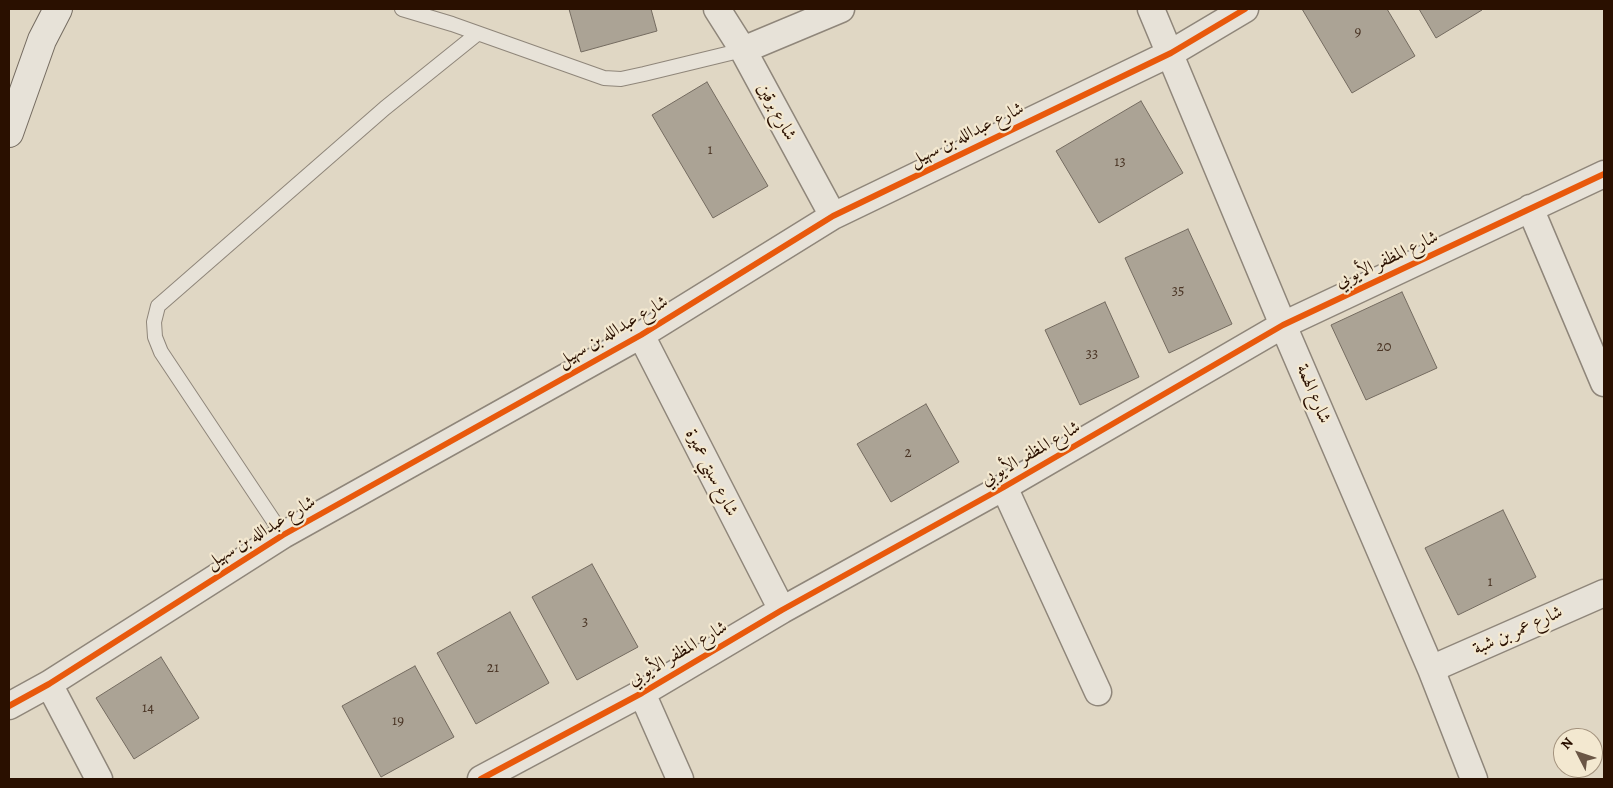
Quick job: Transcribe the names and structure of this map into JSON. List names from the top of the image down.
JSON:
{
  "streets": {
    "street": [
      "شارع برقين",
      "شارع عبدالله بن سهيل",
      "شارع المظفر الأيوبي",
      "شارع الهمة",
      "شارع سبتي عميرة",
      "شارع عمر بن شبة"
    ]
  },
  "crossings": [
    ["شارع برقين", "شارع عبدالله بن سهيل"],
    ["شارع عبدالله بن سهيل", "شارع الهمة"],
    ["شارع عبدالله بن سهيل", "شارع سبتي عميرة"],
    ["شارع المظفر الأيوبي", "شارع الهمة"],
    ["شارع المظفر الأيوبي", "شارع سبتي عميرة"],
    ["شارع الهمة", "شارع عمر بن شبة"]
  ],
  "house_numbers": [
    "9",
    "1",
    "13",
    "35",
    "20",
    "33",
    "2",
    "1",
    "3",
    "21",
    "14",
    "19"
  ],
  "north": "top left"
}
